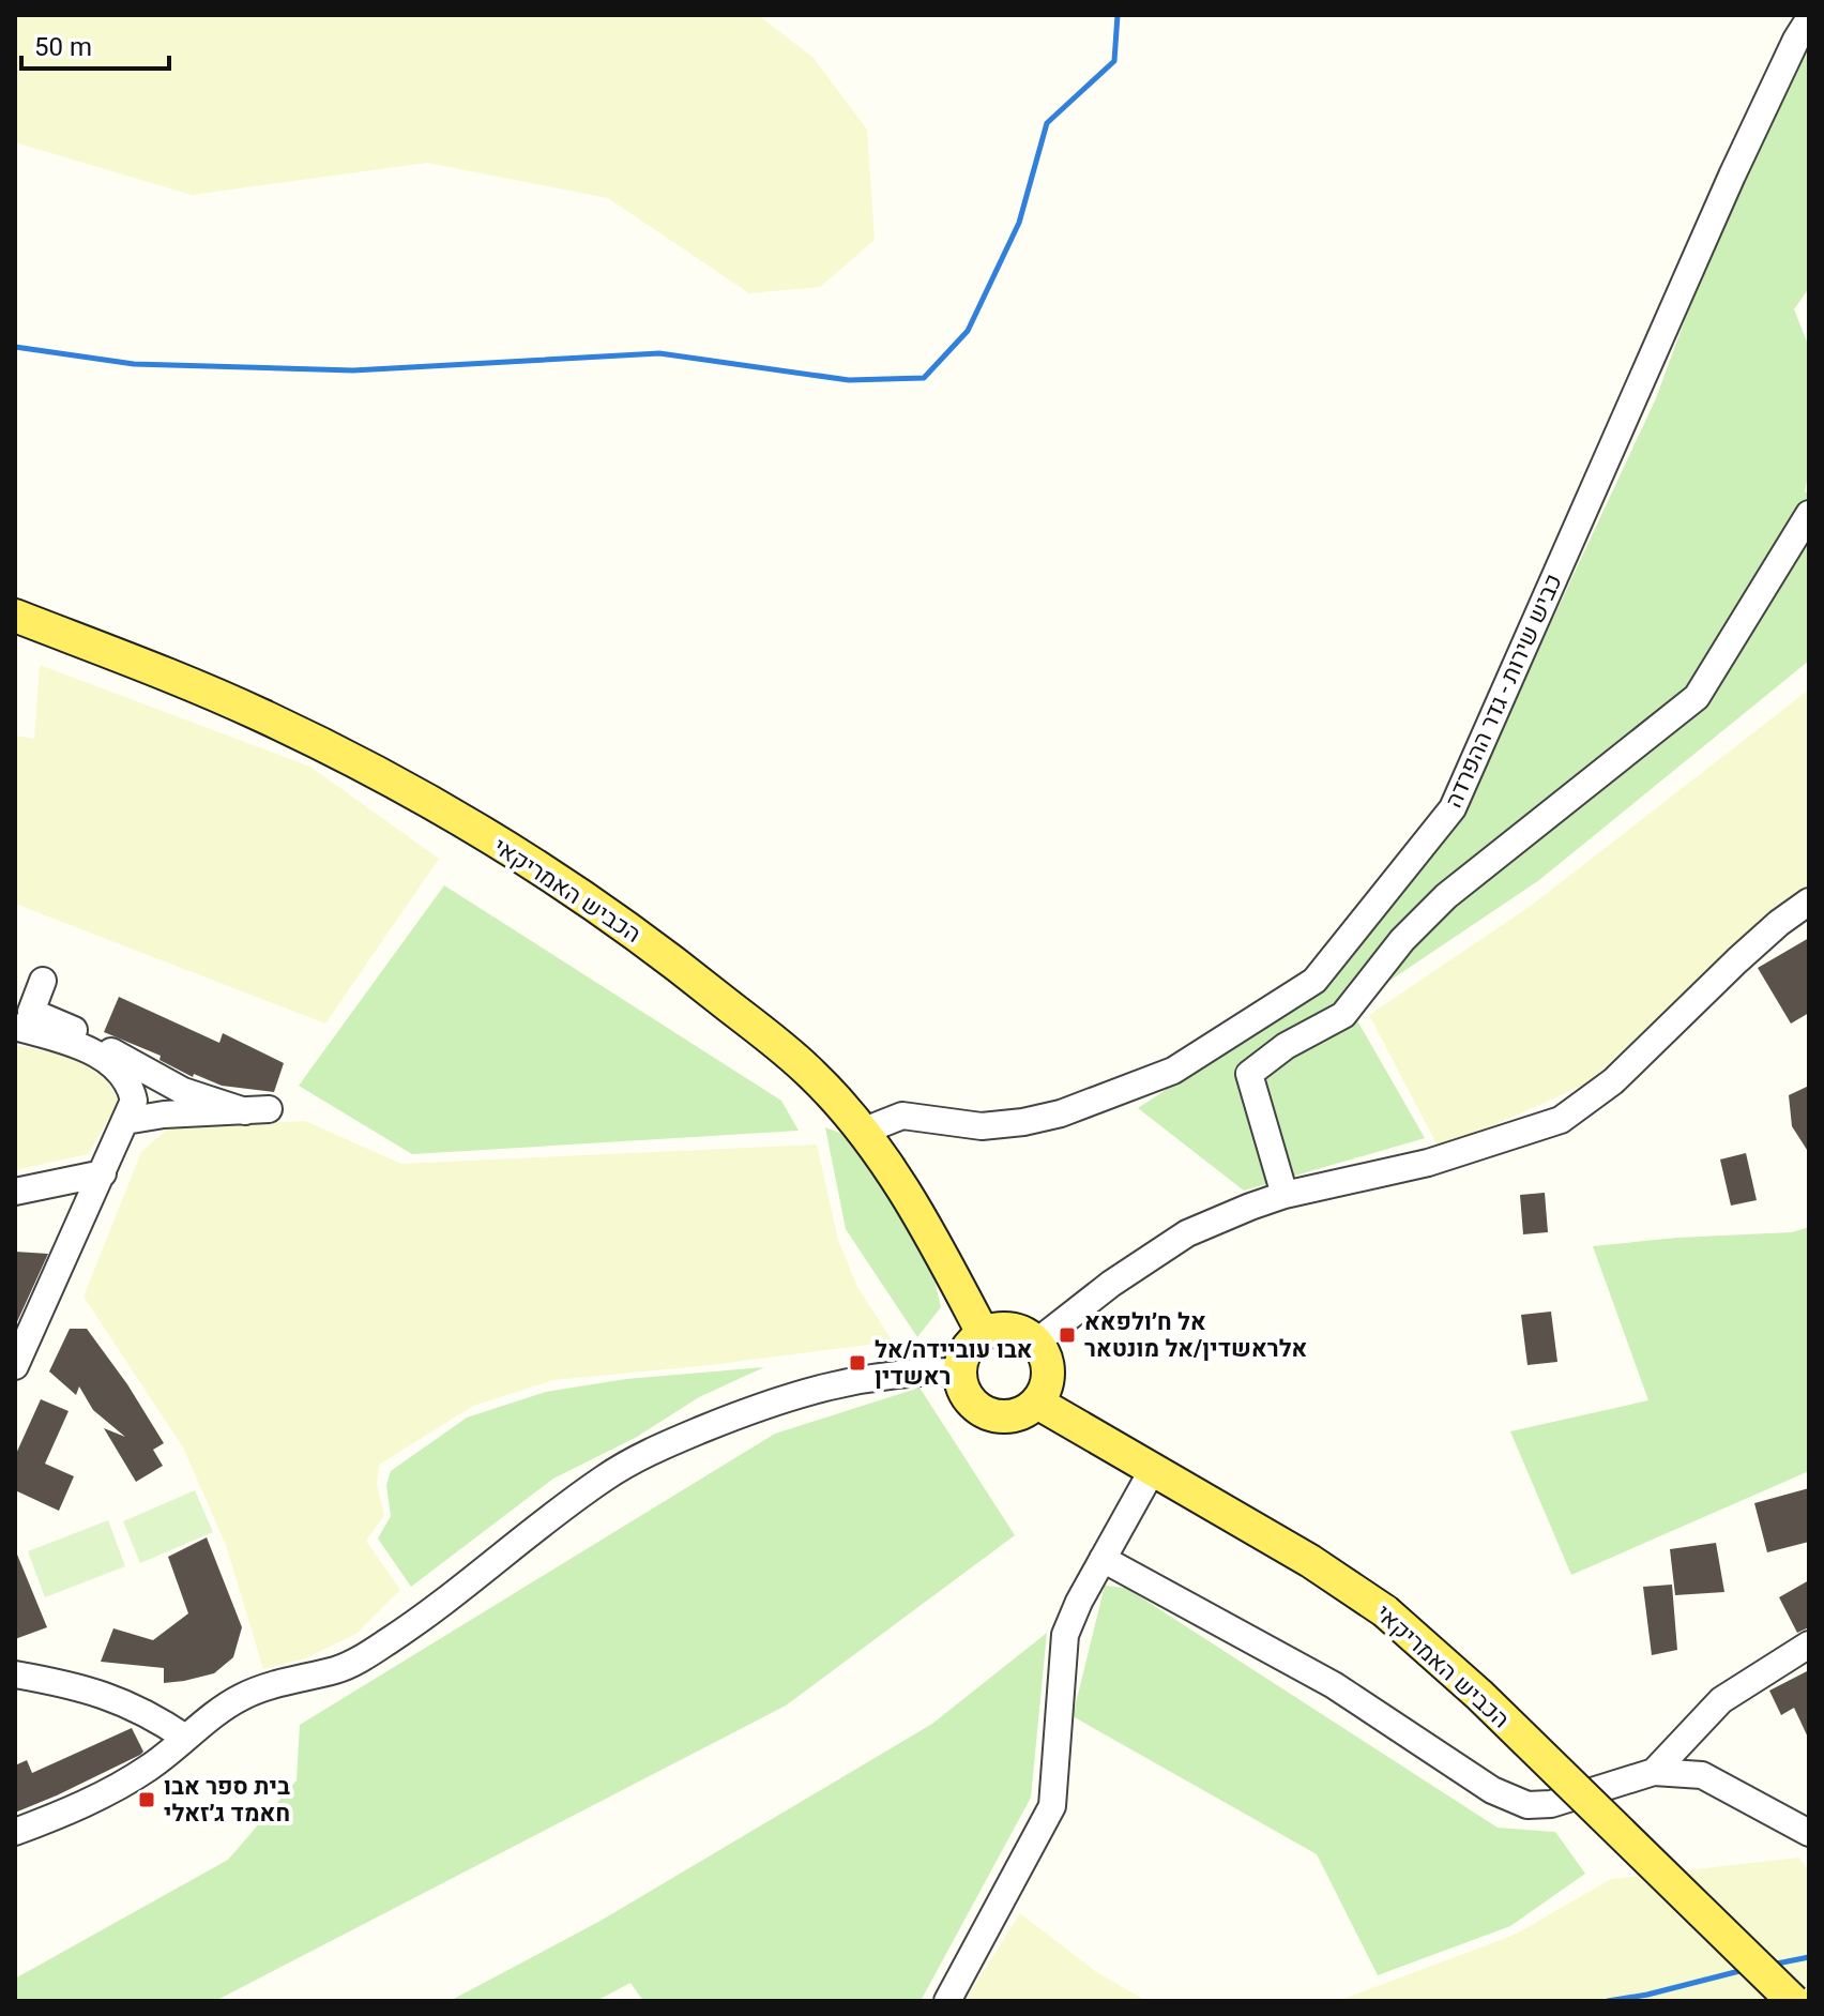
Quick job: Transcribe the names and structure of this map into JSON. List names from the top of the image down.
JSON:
{
  "streets": {
    "main road": ["הכביש האמריקאי"],
    "street": ["כביש שירות - גדר ההפרדה"]
  },
  "crossings": [
    ["כביש שירות - גדר ההפרדה", "הכביש האמריקאי"]
  ],
  "places": {
    "transit": ["אל ח׳ולפאא אלראשדין/אל מונטאר", "אבו עוביידה/אל ראשדין", "בית ספר אבו חאמד ג׳זאלי"]
  },
  "scale_bar": "50 m"
}
